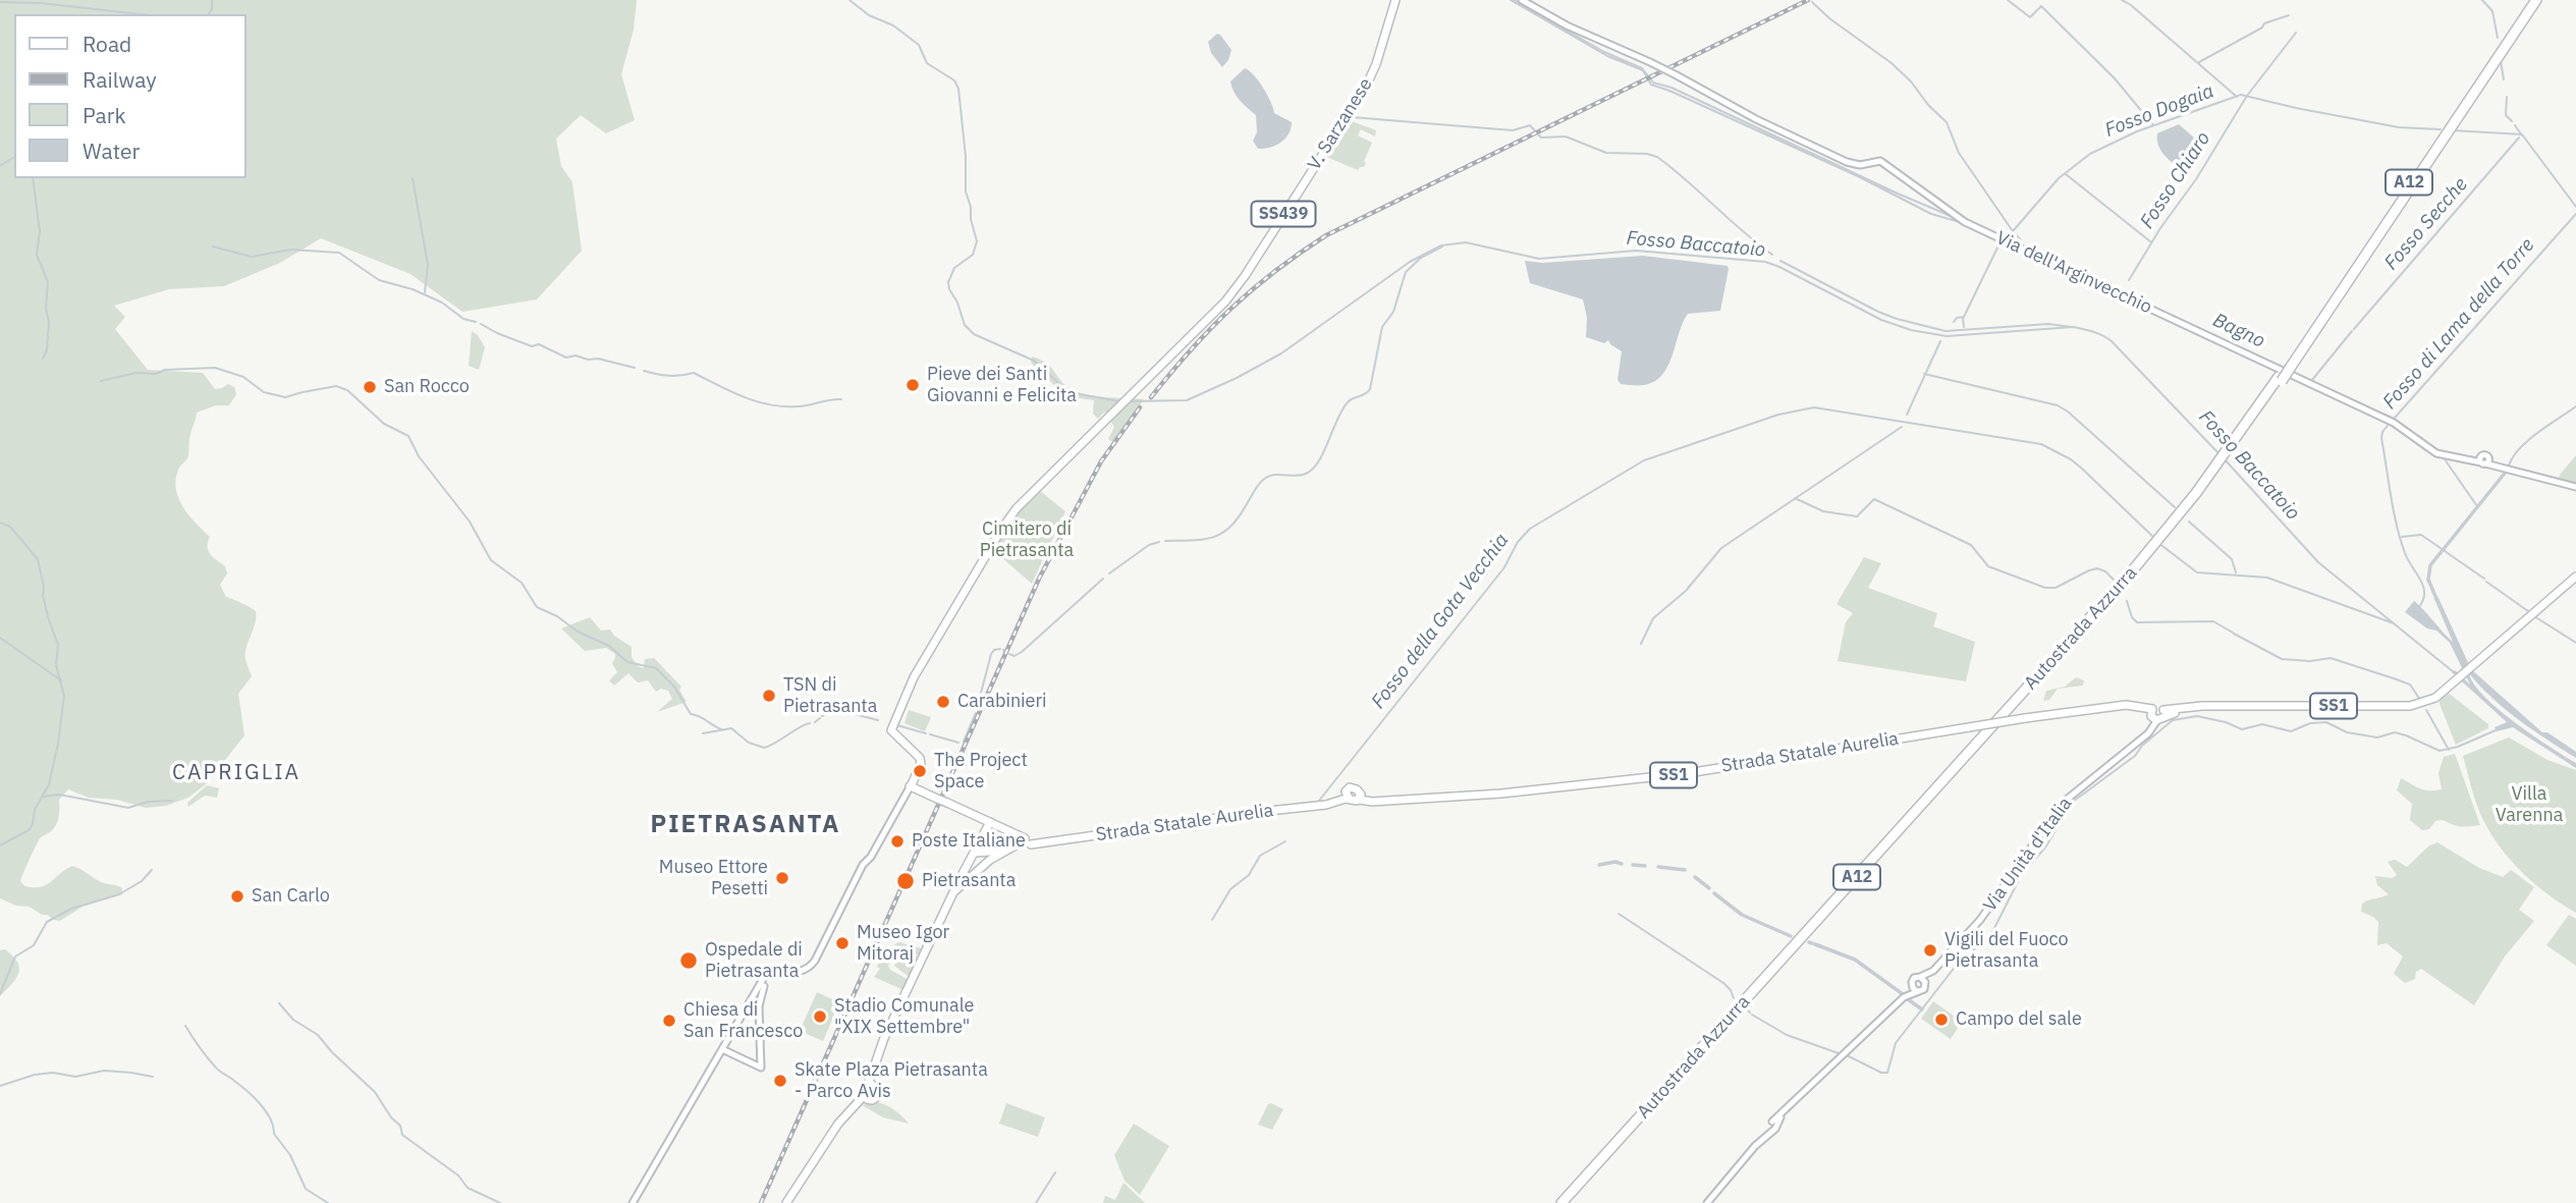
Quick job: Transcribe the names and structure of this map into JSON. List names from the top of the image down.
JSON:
{
  "streets": {
    "highway": ["A12", "Autostrada Azzurra"],
    "main road": [
      "V. Sarzanese",
      "SS439",
      "Via dell'Arginvecchio",
      "SS1",
      "Strada Statale Aurelia",
      "Via Unità d'Italia"
    ]
  },
  "crossings": [
    ["Strada Statale Aurelia", "Via Unità d'Italia"]
  ],
  "districts": ["CAPRIGLIA", "PIETRASANTA"],
  "water": [
    "Fosso Dogaia",
    "Fosso Chiaro",
    "Fosso Secche",
    "Fosso Baccatoio",
    "Fosso di Lama della Torre",
    "Bagno",
    "Fosso della Gota Vecchia"
  ],
  "parks": ["Cimitero di Pietrasanta", "Villa Varenna"],
  "places": [
    "Pieve dei Santi Giovanni e Felicita",
    "San Rocco",
    "TSN di Pietrasanta",
    "Carabinieri",
    "The Project Space",
    "Poste Italiane",
    "Museo Ettore Pesetti",
    "Pietrasanta",
    "San Carlo",
    "Museo Igor Mitoraj",
    "Vigili del Fuoco Pietrasanta",
    "Ospedale di Pietrasanta",
    "Stadio Comunale \"XIX Settembre\"",
    "Campo del sale",
    "Chiesa di San Francesco",
    "Skate Plaza Pietrasanta - Parco Avis"
  ],
  "legend": [
    "Road",
    "Railway",
    "Park",
    "Water"
  ]
}
